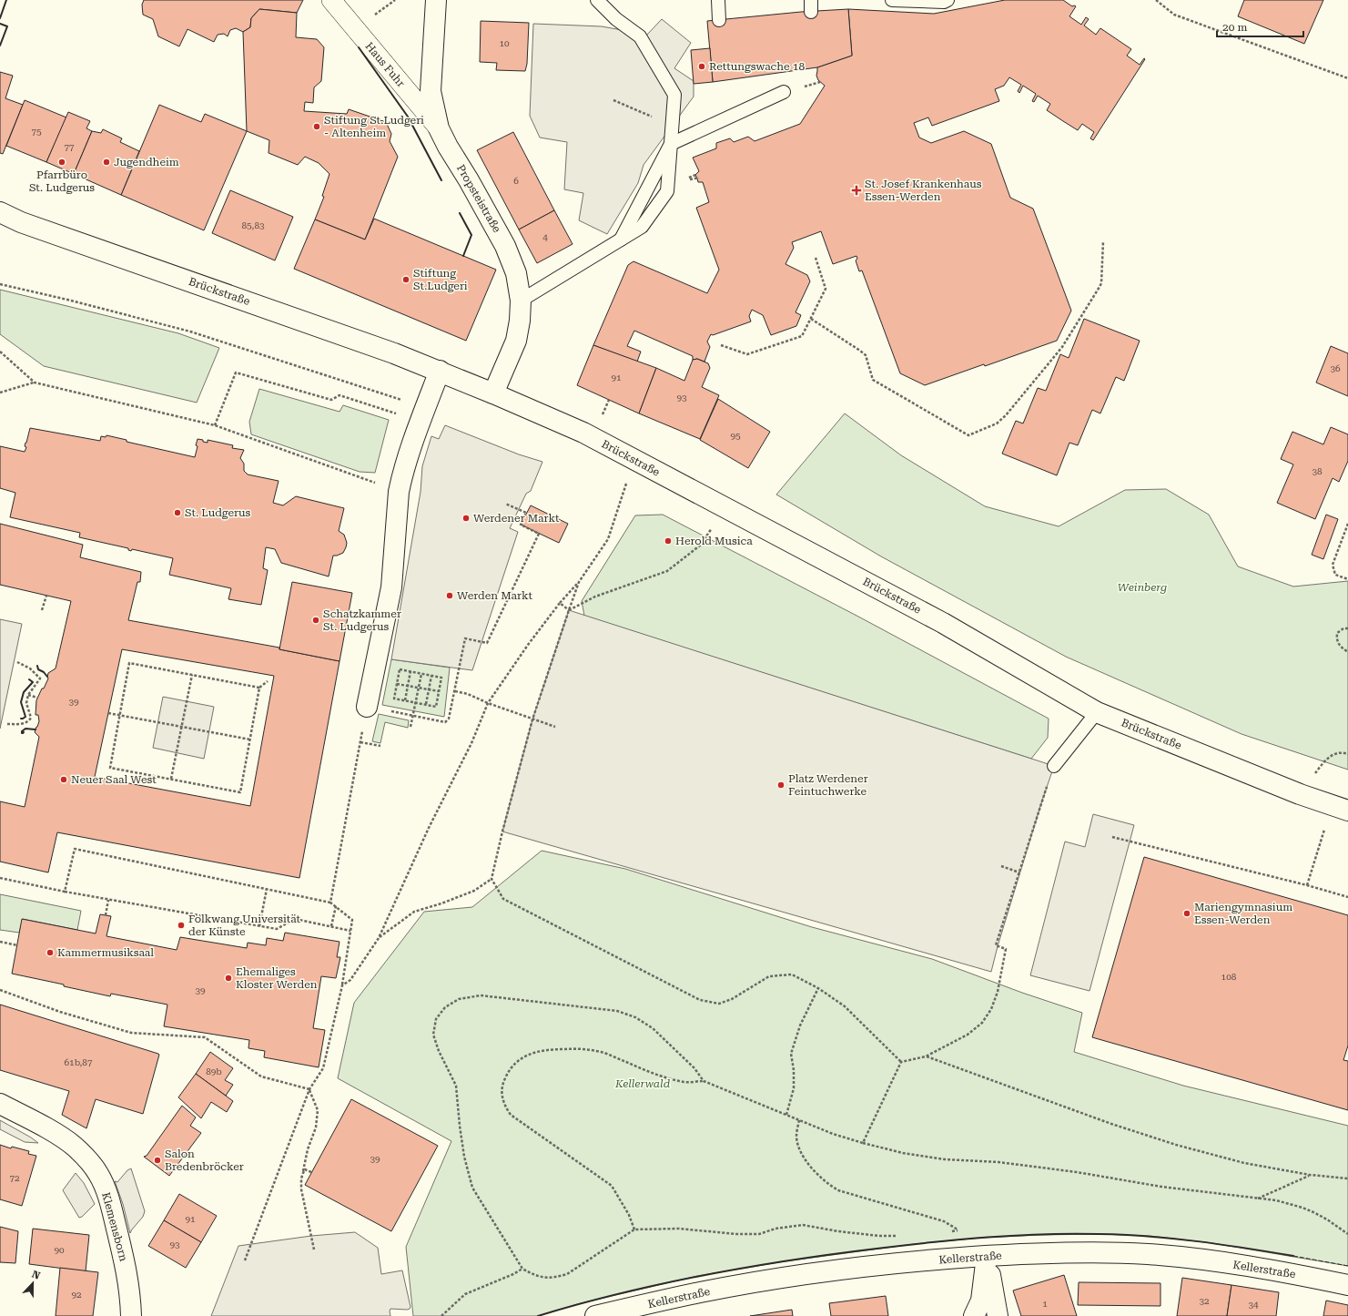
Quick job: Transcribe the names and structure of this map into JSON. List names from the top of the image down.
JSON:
{
  "streets": {
    "street": [
      "Haus Fuhr",
      "Propsteistraße",
      "Brückstraße",
      "Klemensborn",
      "Kellerstraße"
    ]
  },
  "crossings": [
    ["Haus Fuhr", "Propsteistraße"],
    ["Propsteistraße", "Brückstraße"]
  ],
  "parks": ["Weinberg", "Kellerwald"],
  "places": {
    "other": [
      "Rettungswache 18",
      "Stiftung St.Ludgeri - Altenheim",
      "Pfarrbüro St. Ludgerus",
      "Jugendheim",
      "Stiftung St.Ludgeri",
      "St. Ludgerus",
      "Werdener Markt",
      "Herold Musica",
      "Werden Markt",
      "Schatzkammer St. Ludgerus",
      "Neuer Saal West",
      "Platz Werdener Feintuchwerke",
      "Mariengymnasium Essen-Werden",
      "Folkwang Universität der Künste",
      "Kammermusiksaal",
      "Ehemaliges Kloster Werden",
      "Salon Bredenbröcker"
    ],
    "health": ["St. Josef Krankenhaus Essen-Werden"]
  },
  "house_numbers": [
    "10",
    "75",
    "77",
    "6",
    "85,83",
    "4",
    "36",
    "91",
    "93",
    "95",
    "38",
    "39",
    "108",
    "39",
    "61b,87",
    "89b",
    "39",
    "72",
    "91",
    "93",
    "90",
    "92",
    "32",
    "1",
    "34"
  ],
  "scale_bar": "20 m",
  "north": "top"
}
